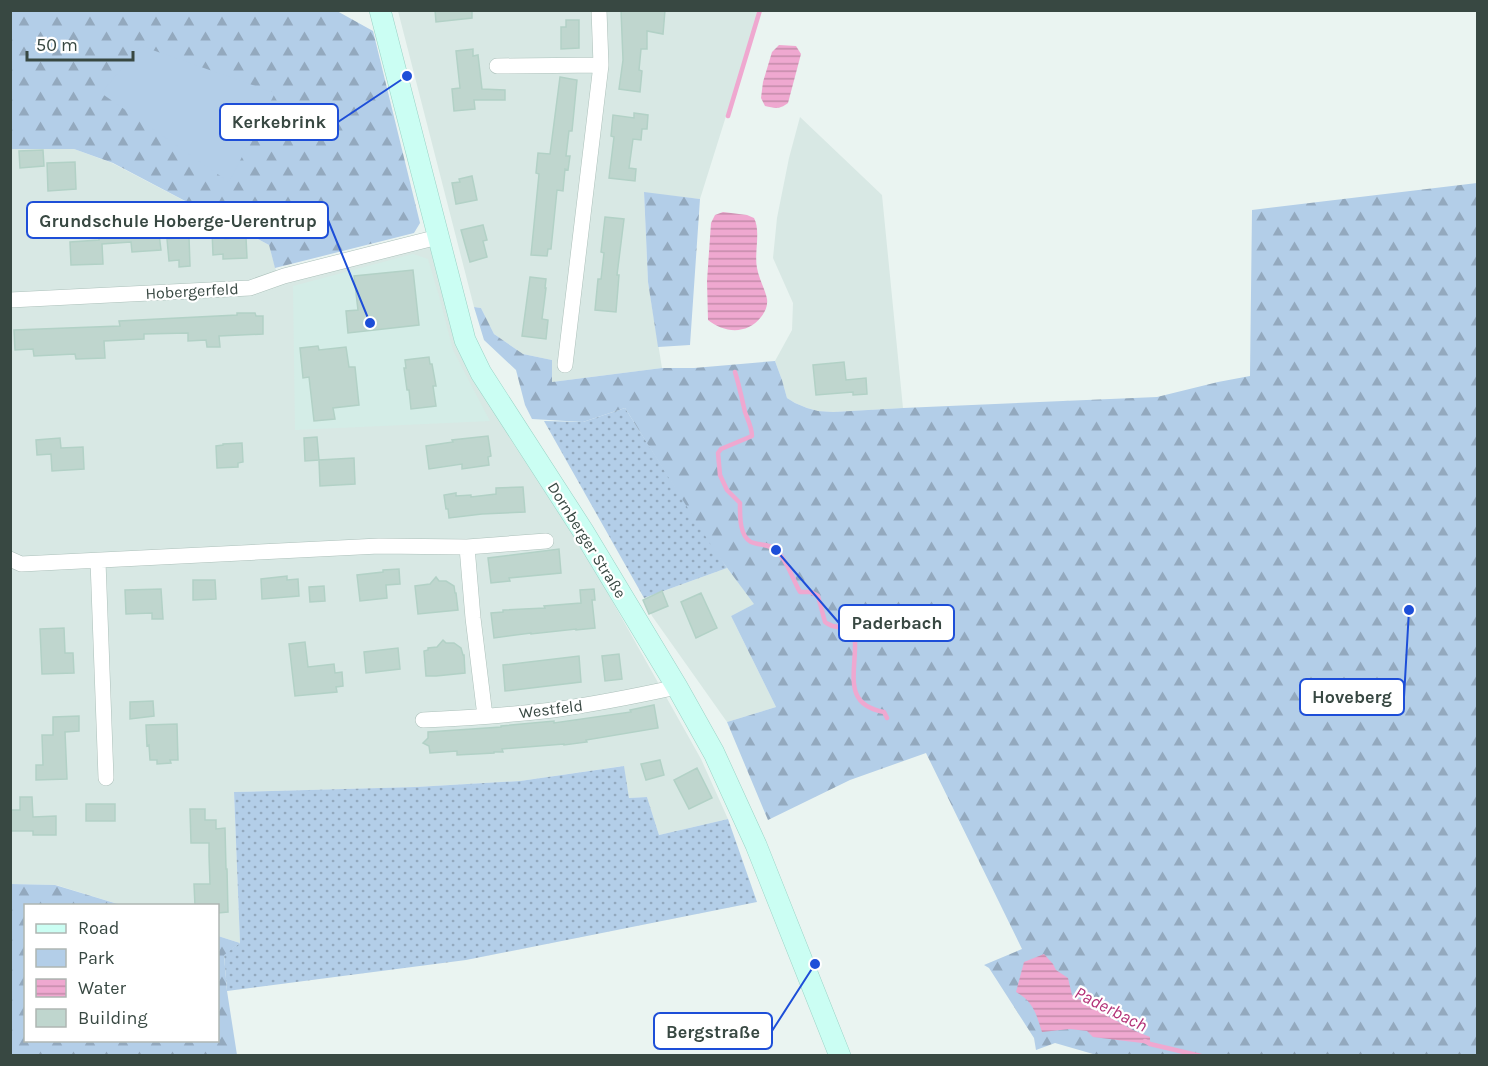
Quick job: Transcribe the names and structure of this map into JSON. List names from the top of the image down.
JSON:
{
  "streets": {
    "street": ["Hobergerfeld", "Dornberger Straße", "Westfeld"]
  },
  "crossings": [
    ["Hobergerfeld", "Dornberger Straße"],
    ["Dornberger Straße", "Westfeld"]
  ],
  "water": ["Paderbach"],
  "places": [
    "Kerkebrink",
    "Grundschule Hoberge-Uerentrup",
    "Paderbach",
    "Hoveberg",
    "Bergstraße"
  ],
  "legend": [
    "Road",
    "Park",
    "Water",
    "Building"
  ],
  "scale_bar": "50 m"
}
